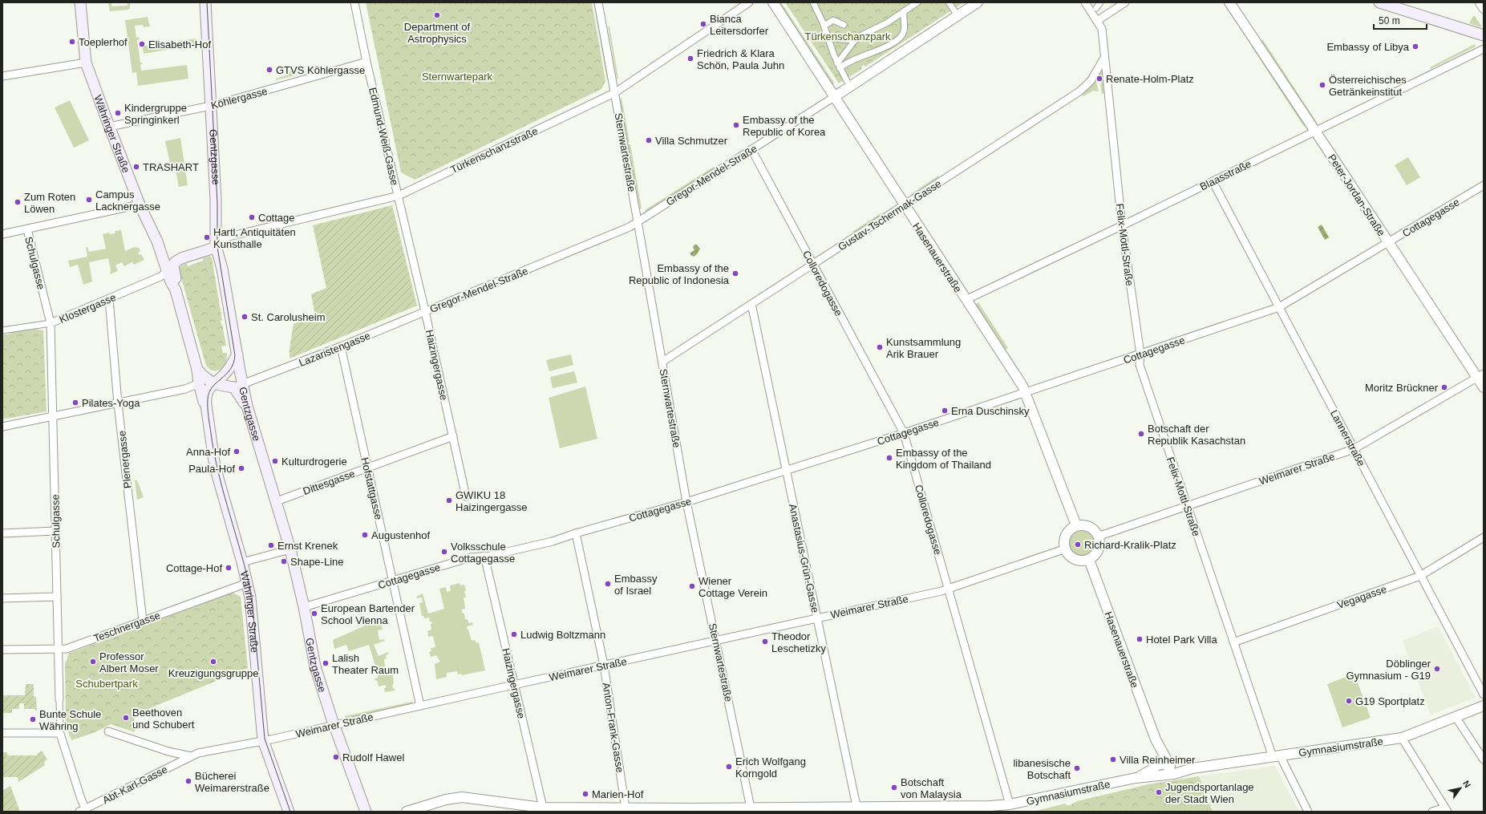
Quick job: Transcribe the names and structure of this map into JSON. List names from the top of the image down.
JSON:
{
  "streets": {
    "main road": ["Währinger Straße", "Gentzgasse"],
    "street": [
      "Köhlergasse",
      "Edmund-Weiß-Gasse",
      "Türkenschanzstraße",
      "Sternwartestraße",
      "Gregor-Mendel-Straße",
      "Blaasstraße",
      "Peter-Jordan-Straße",
      "Gustav-Tschermak-Gasse",
      "Cottagegasse",
      "Felix-Mottl-Straße",
      "Hasenauerstraße",
      "Schulgasse",
      "Colloredogasse",
      "Klostergasse",
      "Lazaristengasse",
      "Haizingergasse",
      "Lannerstraße",
      "Plenergasse",
      "Weimarer Straße",
      "Dittesgasse",
      "Hofstattgasse",
      "Anastasius-Grün-Gasse",
      "Vegagasse",
      "Teschnergasse",
      "Anton-Frank-Gasse",
      "Gymnasiumstraße",
      "Abt-Karl-Gasse"
    ]
  },
  "crossings": [
    ["Köhlergasse", "Währinger Straße"],
    ["Köhlergasse", "Edmund-Weiß-Gasse"],
    ["Köhlergasse", "Gentzgasse"],
    ["Währinger Straße", "Klostergasse"],
    ["Währinger Straße", "Weimarer Straße"],
    ["Währinger Straße", "Teschnergasse"],
    ["Edmund-Weiß-Gasse", "Türkenschanzstraße"],
    ["Edmund-Weiß-Gasse", "Haizingergasse"],
    ["Türkenschanzstraße", "Sternwartestraße"],
    ["Türkenschanzstraße", "Gentzgasse"],
    ["Türkenschanzstraße", "Haizingergasse"],
    ["Sternwartestraße", "Gregor-Mendel-Straße"],
    ["Sternwartestraße", "Gustav-Tschermak-Gasse"],
    ["Sternwartestraße", "Cottagegasse"],
    ["Sternwartestraße", "Weimarer Straße"],
    ["Sternwartestraße", "Gymnasiumstraße"],
    ["Gentzgasse", "Cottagegasse"],
    ["Gentzgasse", "Lazaristengasse"],
    ["Gentzgasse", "Weimarer Straße"],
    ["Gentzgasse", "Dittesgasse"],
    ["Gregor-Mendel-Straße", "Hasenauerstraße"],
    ["Gregor-Mendel-Straße", "Colloredogasse"],
    ["Gregor-Mendel-Straße", "Lazaristengasse"],
    ["Gregor-Mendel-Straße", "Haizingergasse"],
    ["Blaasstraße", "Peter-Jordan-Straße"],
    ["Blaasstraße", "Felix-Mottl-Straße"],
    ["Blaasstraße", "Hasenauerstraße"],
    ["Blaasstraße", "Lannerstraße"],
    ["Peter-Jordan-Straße", "Cottagegasse"],
    ["Peter-Jordan-Straße", "Weimarer Straße"],
    ["Gustav-Tschermak-Gasse", "Felix-Mottl-Straße"],
    ["Gustav-Tschermak-Gasse", "Hasenauerstraße"],
    ["Gustav-Tschermak-Gasse", "Colloredogasse"],
    ["Gustav-Tschermak-Gasse", "Anastasius-Grün-Gasse"],
    ["Cottagegasse", "Felix-Mottl-Straße"],
    ["Cottagegasse", "Hasenauerstraße"],
    ["Cottagegasse", "Colloredogasse"],
    ["Cottagegasse", "Haizingergasse"],
    ["Cottagegasse", "Lannerstraße"],
    ["Cottagegasse", "Hofstattgasse"],
    ["Cottagegasse", "Anastasius-Grün-Gasse"],
    ["Cottagegasse", "Anton-Frank-Gasse"],
    ["Felix-Mottl-Straße", "Weimarer Straße"],
    ["Felix-Mottl-Straße", "Vegagasse"],
    ["Felix-Mottl-Straße", "Gymnasiumstraße"],
    ["Hasenauerstraße", "Weimarer Straße"],
    ["Hasenauerstraße", "Gymnasiumstraße"],
    ["Schulgasse", "Klostergasse"],
    ["Schulgasse", "Teschnergasse"],
    ["Schulgasse", "Abt-Karl-Gasse"],
    ["Colloredogasse", "Weimarer Straße"],
    ["Colloredogasse", "Gymnasiumstraße"],
    ["Klostergasse", "Plenergasse"],
    ["Lazaristengasse", "Haizingergasse"],
    ["Lazaristengasse", "Hofstattgasse"],
    ["Haizingergasse", "Weimarer Straße"],
    ["Haizingergasse", "Dittesgasse"],
    ["Haizingergasse", "Gymnasiumstraße"],
    ["Lannerstraße", "Weimarer Straße"],
    ["Lannerstraße", "Vegagasse"],
    ["Plenergasse", "Teschnergasse"],
    ["Weimarer Straße", "Hofstattgasse"],
    ["Weimarer Straße", "Anastasius-Grün-Gasse"],
    ["Weimarer Straße", "Anton-Frank-Gasse"],
    ["Weimarer Straße", "Abt-Karl-Gasse"],
    ["Dittesgasse", "Hofstattgasse"],
    ["Anastasius-Grün-Gasse", "Gymnasiumstraße"],
    ["Anton-Frank-Gasse", "Gymnasiumstraße"]
  ],
  "parks": ["Türkenschanzpark", "Sternwartepark", "Schubertpark"],
  "places": [
    "Department of Astrophysics",
    "Bianca Leitersdorfer",
    "Toeplerhof",
    "Elisabeth-Hof",
    "Embassy of Libya",
    "Friedrich & Klara Schön, Paula Juhn",
    "GTVS Köhlergasse",
    "Renate-Holm-Platz",
    "Österreichisches Getränkeinstitut",
    "Kindergruppe Springinkerl",
    "Embassy of the Republic of Korea",
    "Villa Schmutzer",
    "TRASHART",
    "Campus Lacknergasse",
    "Zum Roten Löwen",
    "Cottage",
    "Hartl, Antiquitäten Kunsthalle",
    "Embassy of the Republic of Indonesia",
    "St. Carolusheim",
    "Kunstsammlung Arik Brauer",
    "Moritz Brückner",
    "Pilates-Yoga",
    "Erna Duschinsky",
    "Botschaft der Republik Kasachstan",
    "Anna-Hof",
    "Embassy of the Kingdom of Thailand",
    "Kulturdrogerie",
    "Paula-Hof",
    "GWIKU 18 Haizingergasse",
    "Augustenhof",
    "Richard-Kralik-Platz",
    "Ernst Krenek",
    "Volksschule Cottagegasse",
    "Shape-Line",
    "Cottage-Hof",
    "Embassy of Israel",
    "Wiener Cottage Verein",
    "European Bartender School Vienna",
    "Ludwig Boltzmann",
    "Hotel Park Villa",
    "Theodor Leschetizky",
    "Professor Albert Moser",
    "Kreuzigungsgruppe",
    "Lalish Theater Raum",
    "Döblinger Gymnasium - G19",
    "G19 Sportplatz",
    "Beethoven und Schubert",
    "Bunte Schule Währing",
    "Rudolf Hawel",
    "Villa Reinheimer",
    "Erich Wolfgang Korngold",
    "libanesische Botschaft",
    "Bücherei Weimarerstraße",
    "Botschaft von Malaysia",
    "Jugendsportanlage der Stadt Wien",
    "Marien-Hof"
  ],
  "scale_bar": "50 m",
  "north": "top right"
}
